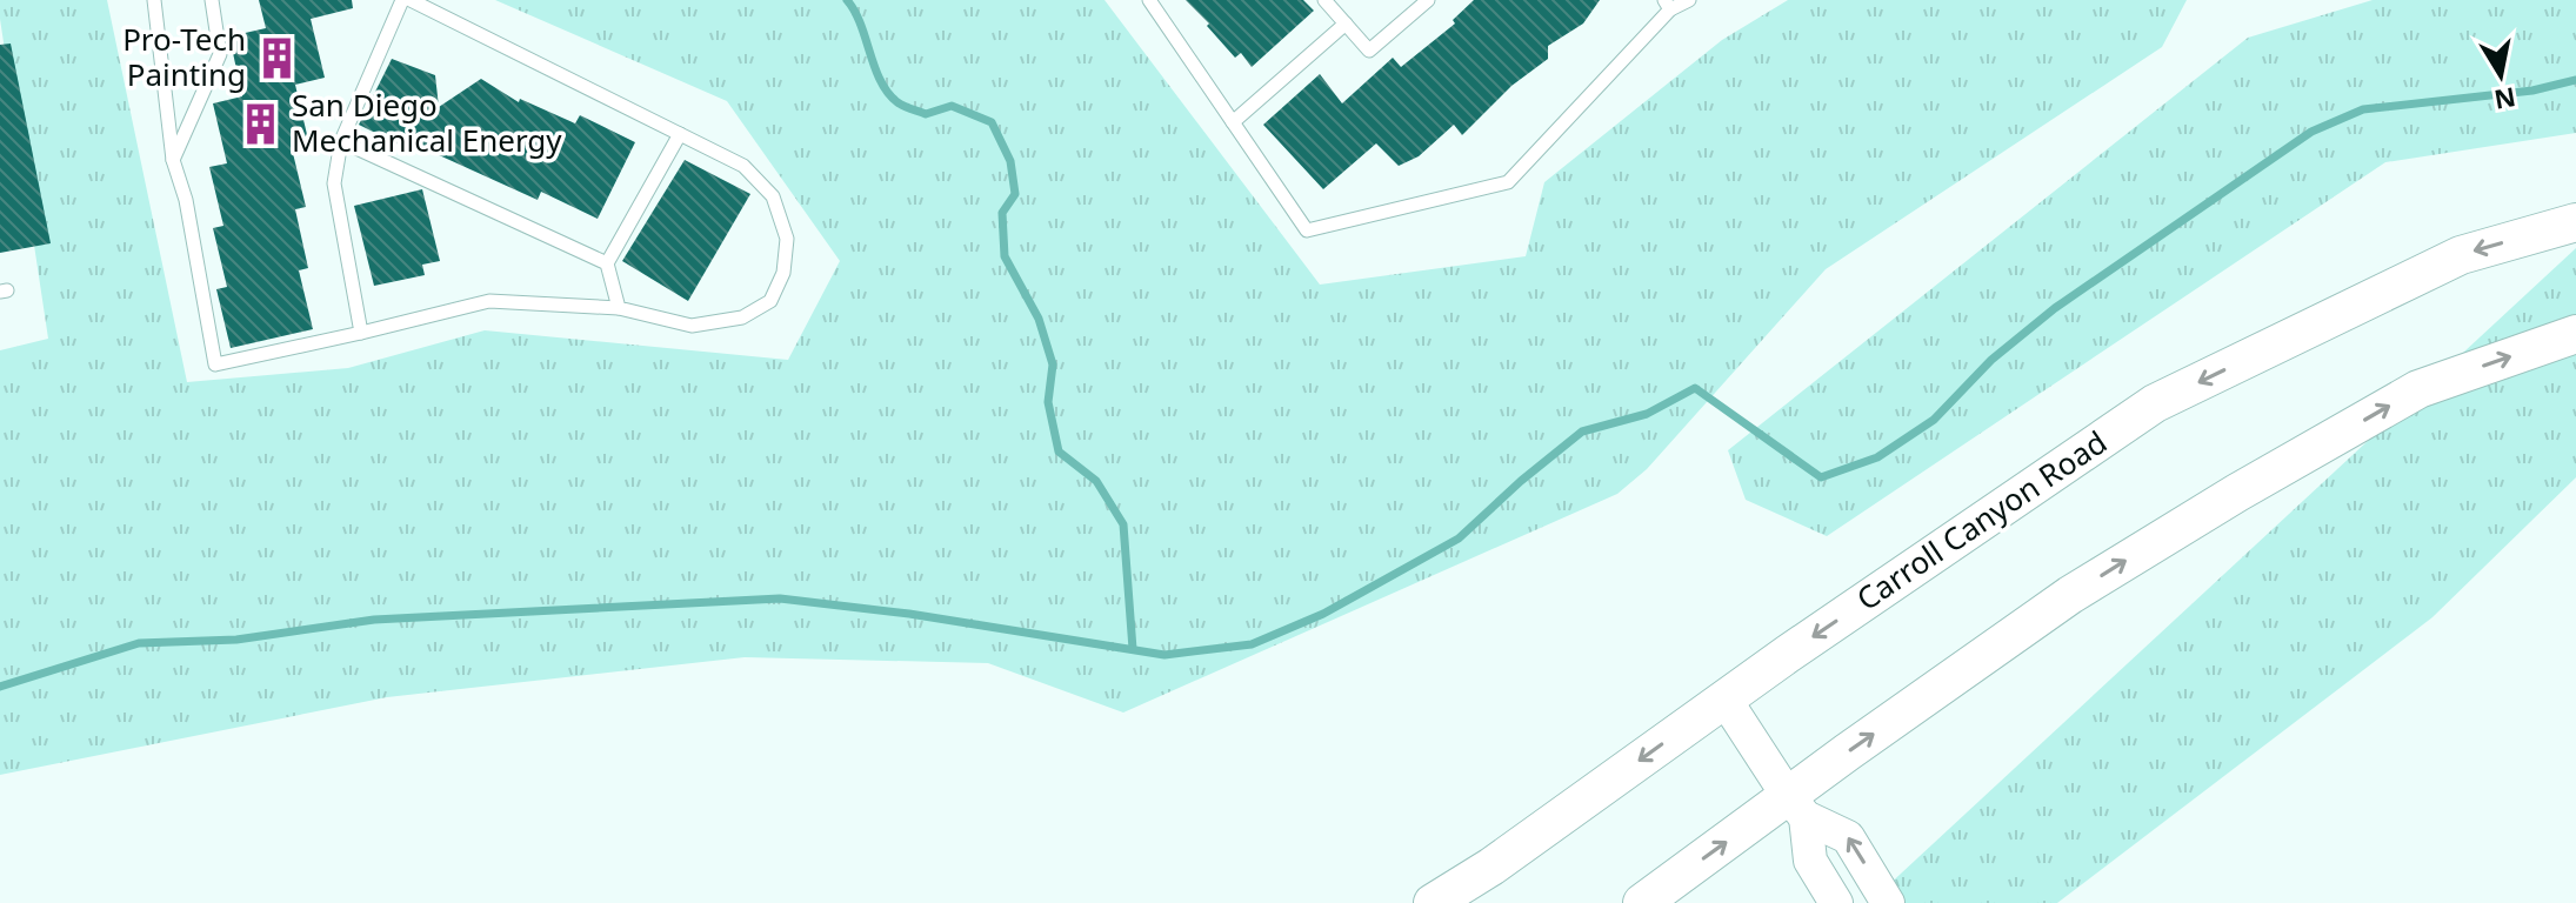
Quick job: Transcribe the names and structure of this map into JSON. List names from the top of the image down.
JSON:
{
  "streets": {
    "main road": ["Carroll Canyon Road"]
  },
  "places": {
    "building": ["Pro-Tech Painting", "San Diego Mechanical Energy"]
  },
  "north": "bottom"
}
